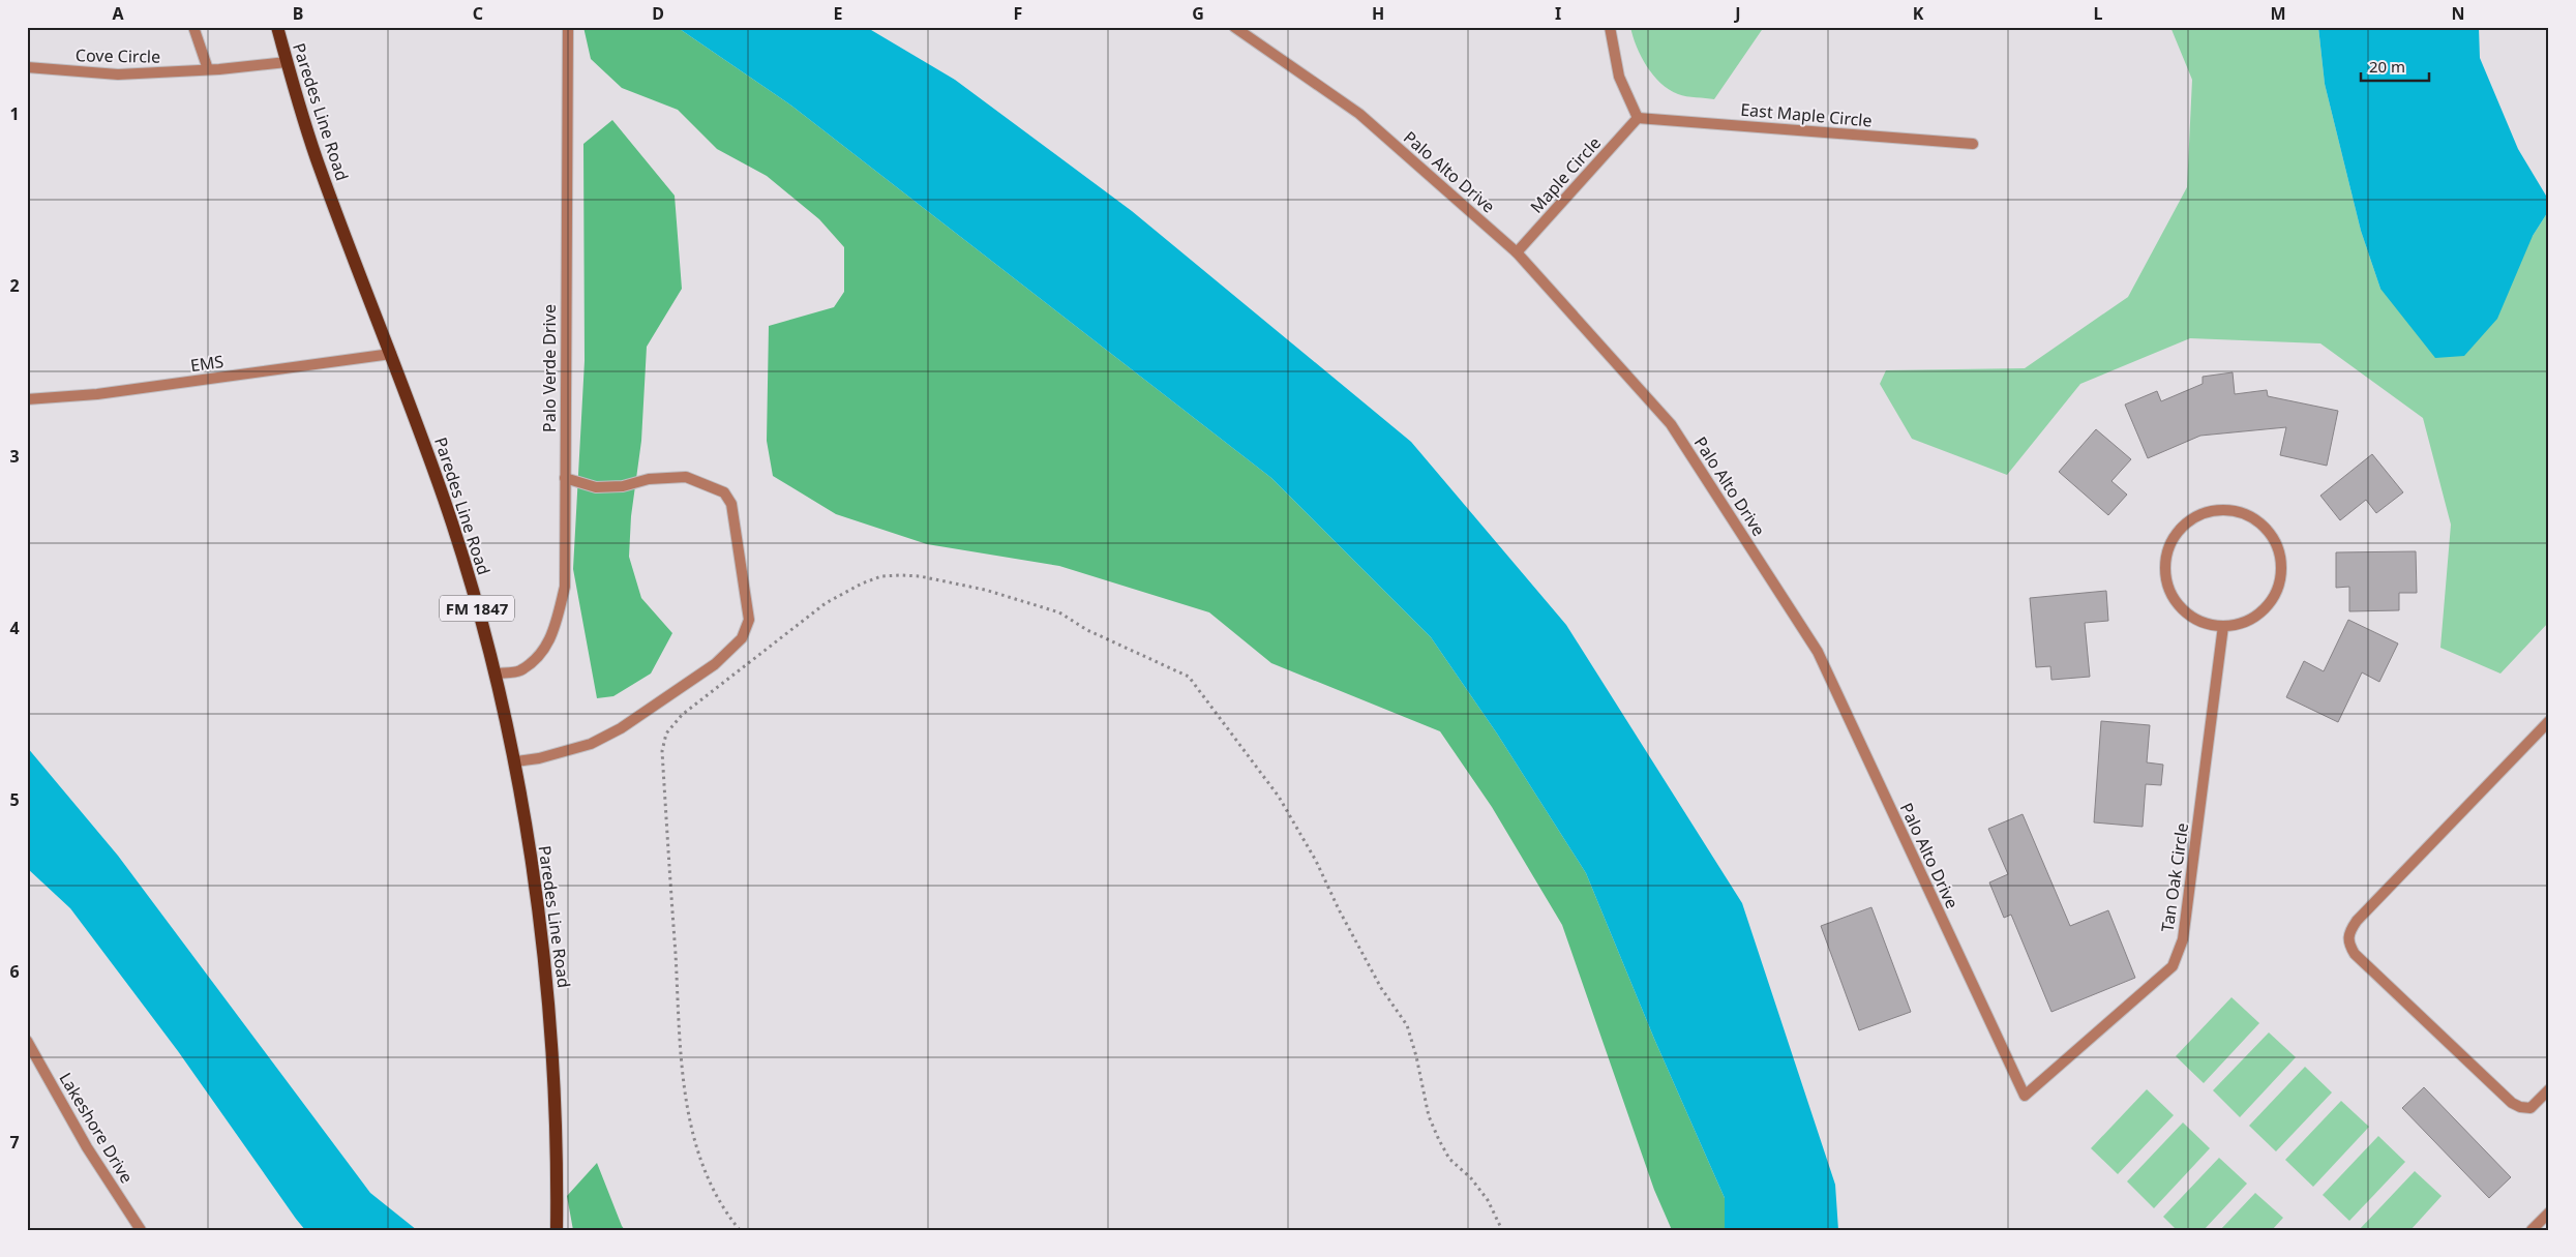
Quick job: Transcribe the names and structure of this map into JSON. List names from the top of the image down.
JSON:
{
  "streets": {
    "main road": ["Paredes Line Road", "FM 1847"],
    "street": [
      "Cove Circle",
      "East Maple Circle",
      "Palo Alto Drive",
      "Maple Circle",
      "EMS",
      "Palo Verde Drive",
      "Tan Oak Circle",
      "Lakeshore Drive"
    ]
  },
  "crossings": [
    ["Cove Circle", "Paredes Line Road"],
    ["Paredes Line Road", "EMS"],
    ["Paredes Line Road", "Palo Verde Drive"],
    ["East Maple Circle", "Maple Circle"],
    ["Palo Alto Drive", "Maple Circle"],
    ["Palo Alto Drive", "Tan Oak Circle"]
  ],
  "scale_bar": "20 m",
  "grid": {
    "columns": [
      "A",
      "B",
      "C",
      "D",
      "E",
      "F",
      "G",
      "H",
      "I",
      "J",
      "K",
      "L",
      "M",
      "N"
    ],
    "rows": [
      "1",
      "2",
      "3",
      "4",
      "5",
      "6",
      "7"
    ]
  }
}
